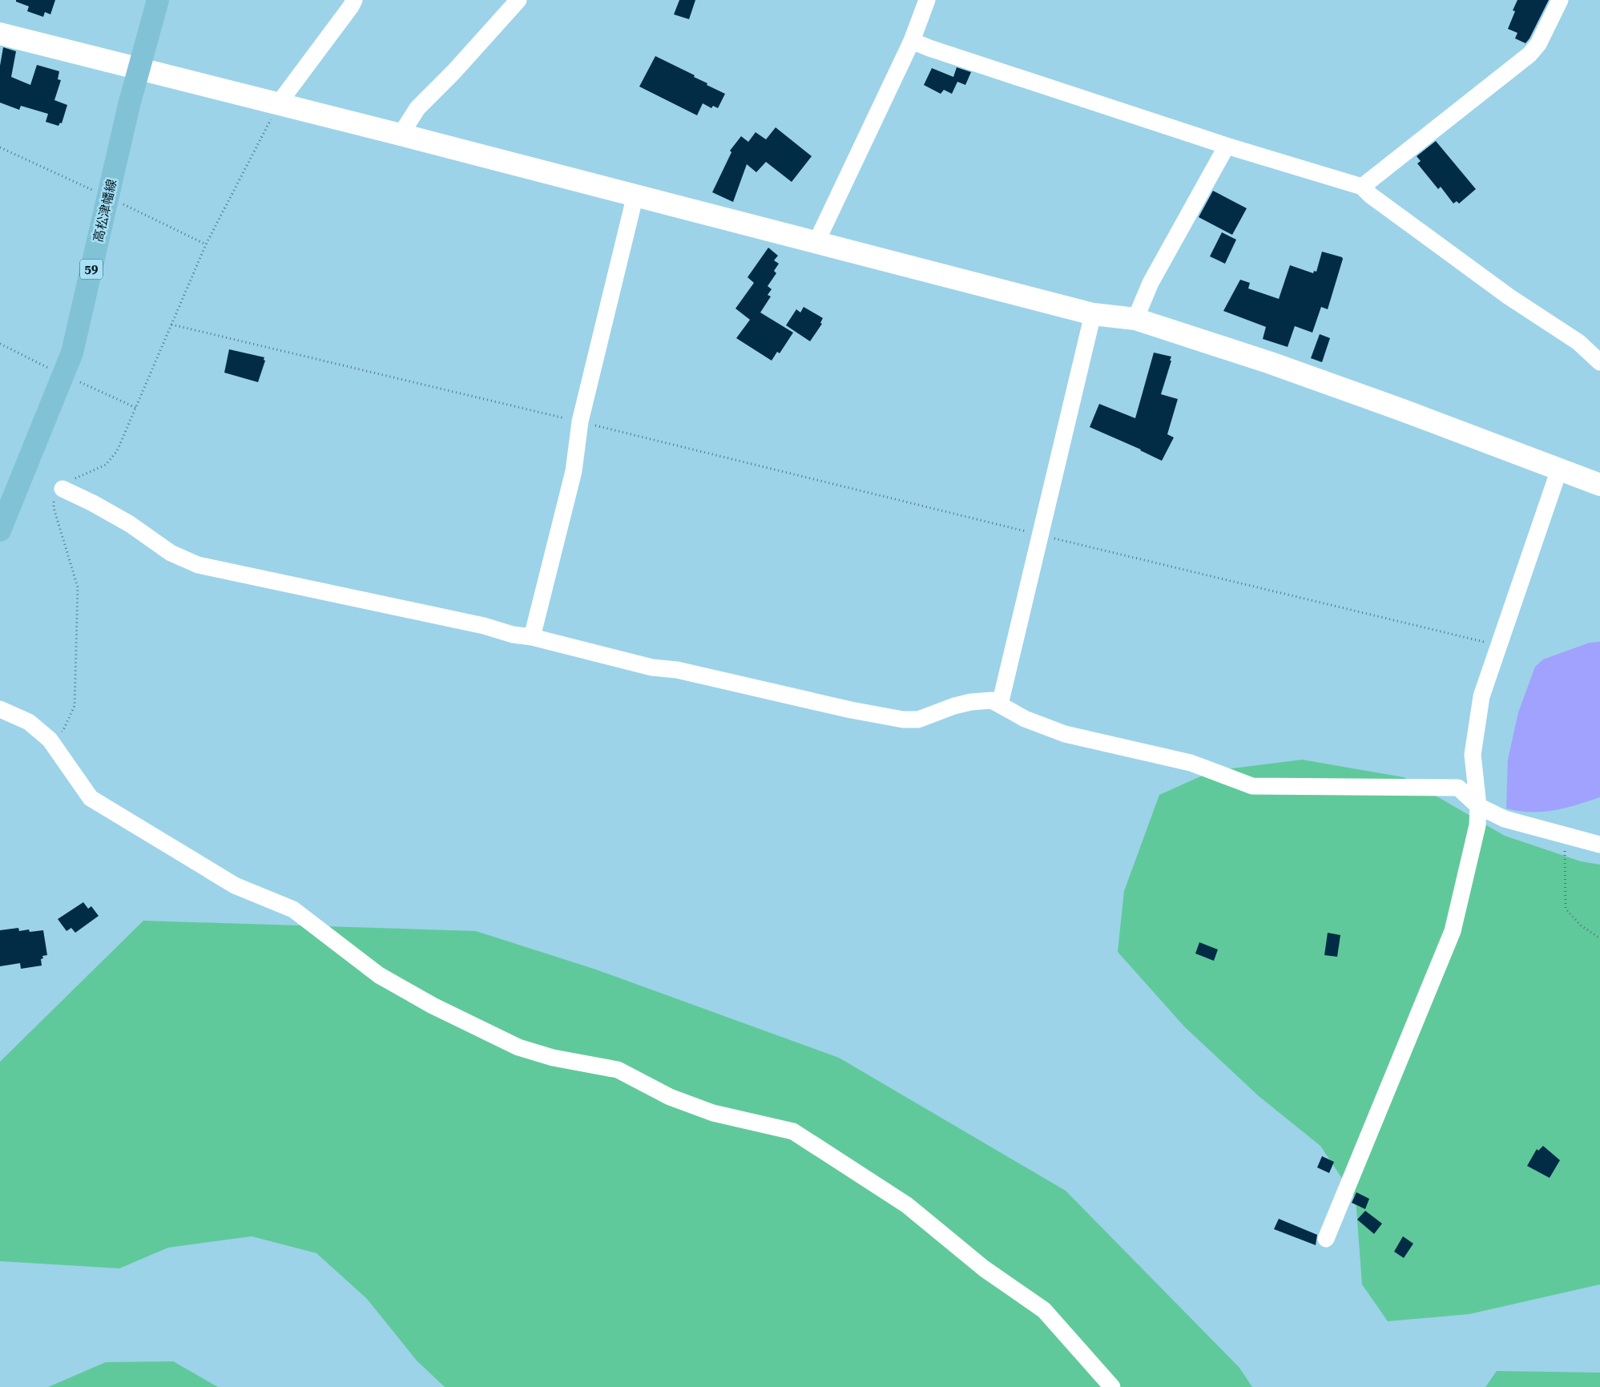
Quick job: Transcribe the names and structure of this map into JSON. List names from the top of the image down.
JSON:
{
  "streets": {
    "main road": ["高松津幡線", "59"]
  }
}
